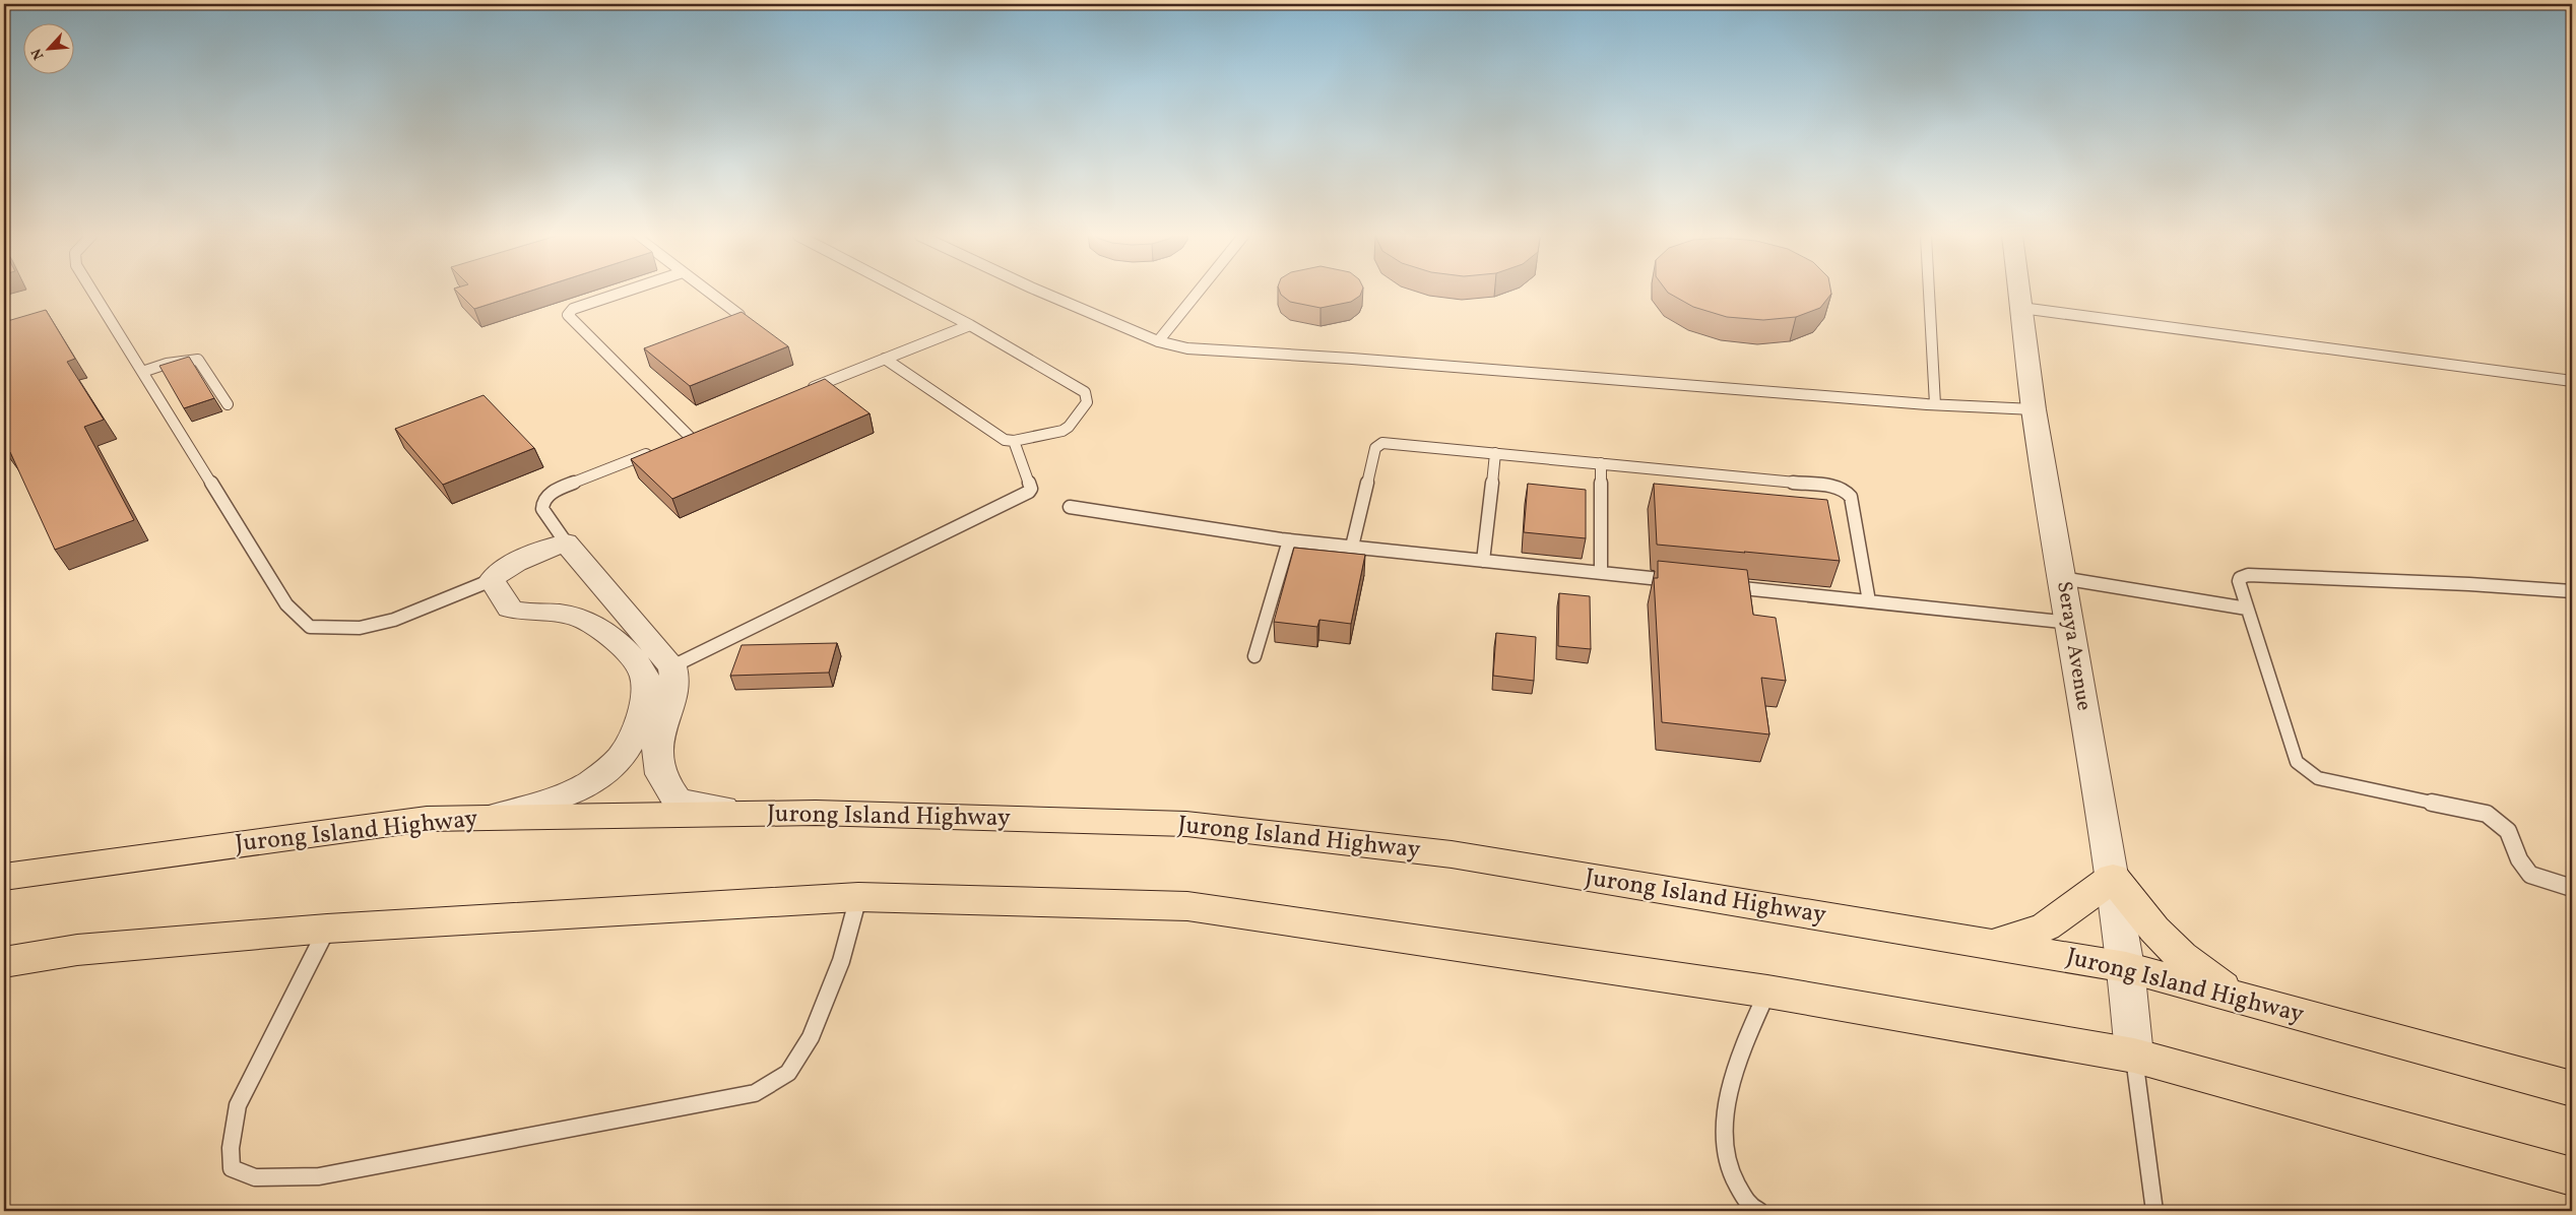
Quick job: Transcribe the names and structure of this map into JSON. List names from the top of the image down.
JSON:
{
  "streets": {
    "main road": ["Jurong Island Highway"],
    "street": ["Seraya Avenue"]
  },
  "crossings": [
    ["Seraya Avenue", "Jurong Island Highway"]
  ],
  "north": "bottom left"
}
